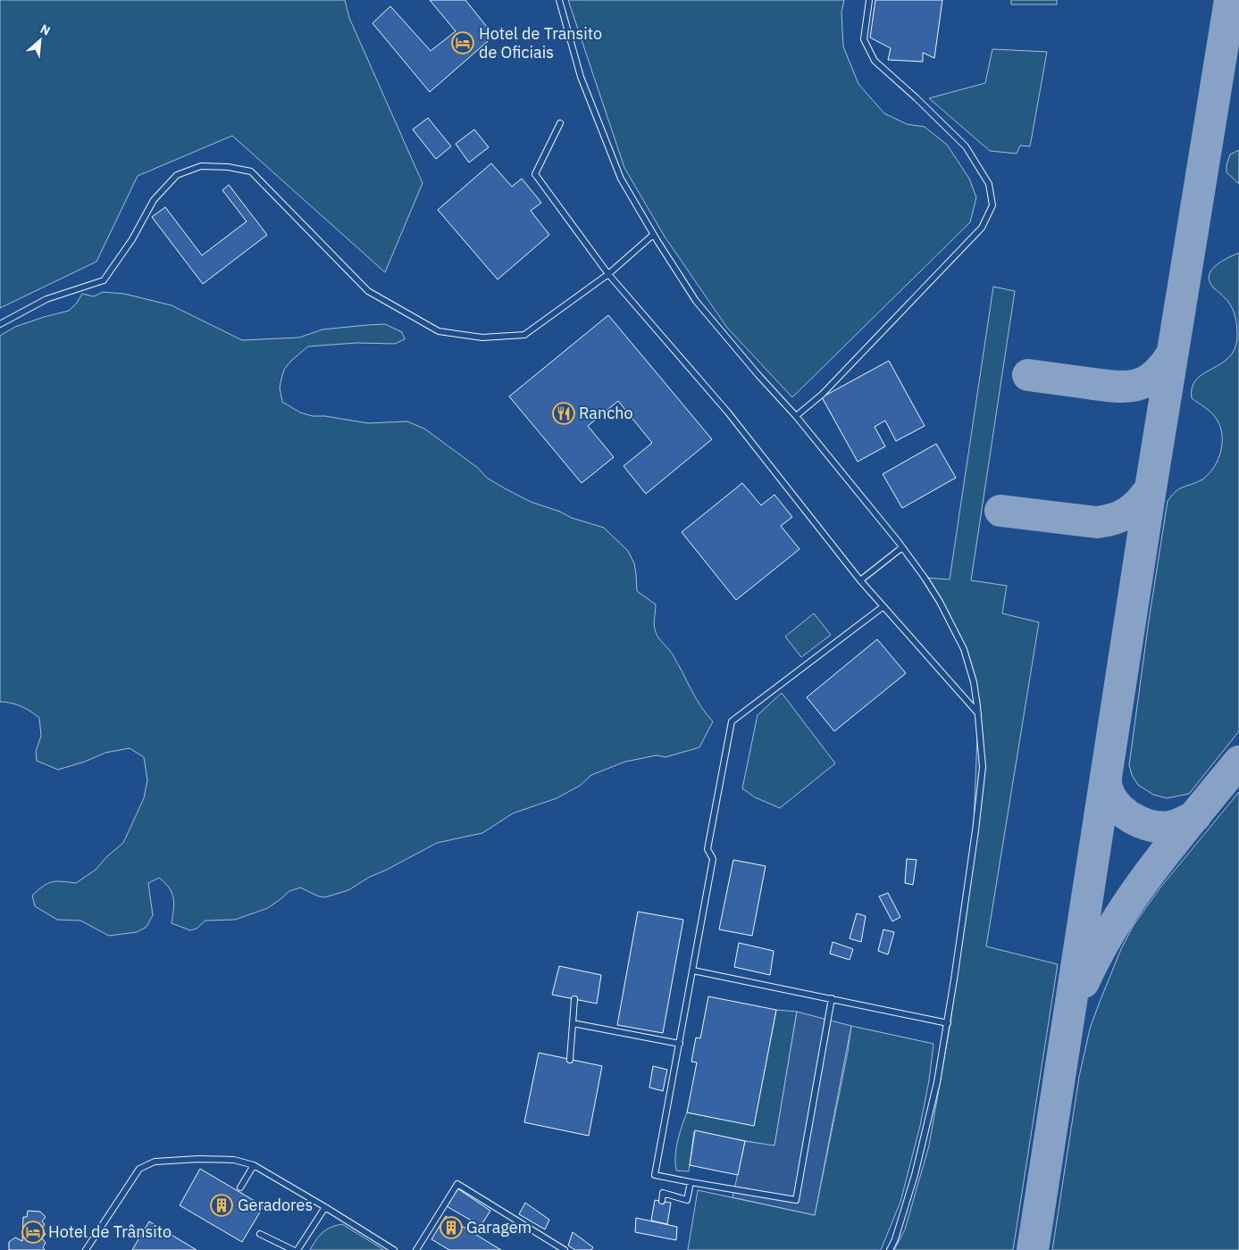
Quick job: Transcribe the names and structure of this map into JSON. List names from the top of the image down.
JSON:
{
  "places": {
    "hotel": ["Hotel de Transito de Oficiais", "Hotel de Trânsito"],
    "restaurant": ["Rancho"],
    "building": ["Geradores", "Garagem"]
  },
  "north": "top right"
}
